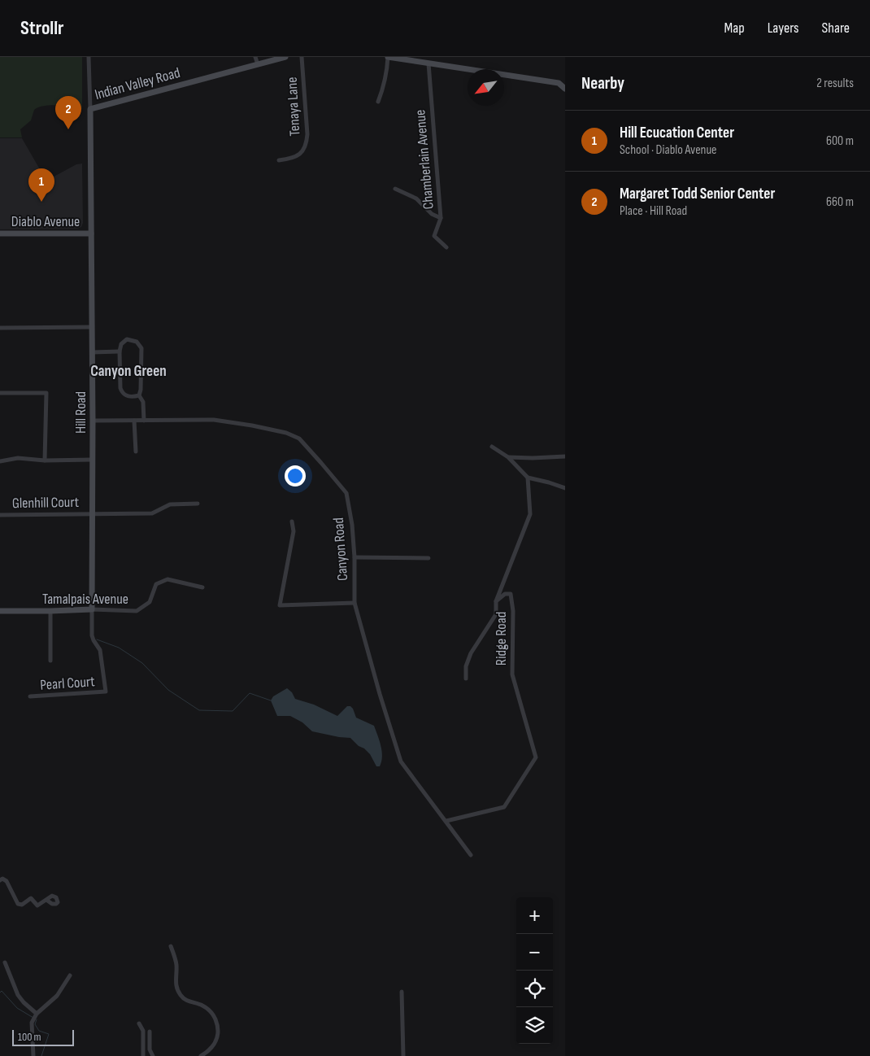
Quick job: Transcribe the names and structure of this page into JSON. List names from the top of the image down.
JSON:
{
  "streets": {
    "street": [
      "Indian Valley Road",
      "Tenaya Lane",
      "Chamberlain Avenue",
      "Diablo Avenue",
      "Hill Road",
      "Glenhill Court",
      "Canyon Road",
      "Tamalpais Avenue",
      "Ridge Road",
      "Pearl Court"
    ]
  },
  "crossings": [
    ["Indian Valley Road", "Hill Road"],
    ["Diablo Avenue", "Hill Road"],
    ["Hill Road", "Glenhill Court"],
    ["Hill Road", "Canyon Road"],
    ["Hill Road", "Tamalpais Avenue"],
    ["Hill Road", "Pearl Court"],
    ["Canyon Road", "Ridge Road"]
  ],
  "districts": ["Canyon Green"],
  "scale_bar": "100 m",
  "north": "bottom left",
  "page": {
    "header": "Strollr",
    "nav": ["Map", "Layers", "Share"],
    "heading": ["Nearby", "2 results"],
    "pins": ["2", "1"],
    "list": [
      {
        "mark": "1",
        "name": "Hill Ecucation Center",
        "note": "School · Diablo Avenue",
        "value": "600 m"
      },
      {
        "mark": "2",
        "name": "Margaret Todd Senior Center",
        "note": "Place · Hill Road",
        "value": "660 m"
      }
    ],
    "map_buttons": ["+", "−"],
    "scale": "100 m"
  }
}
